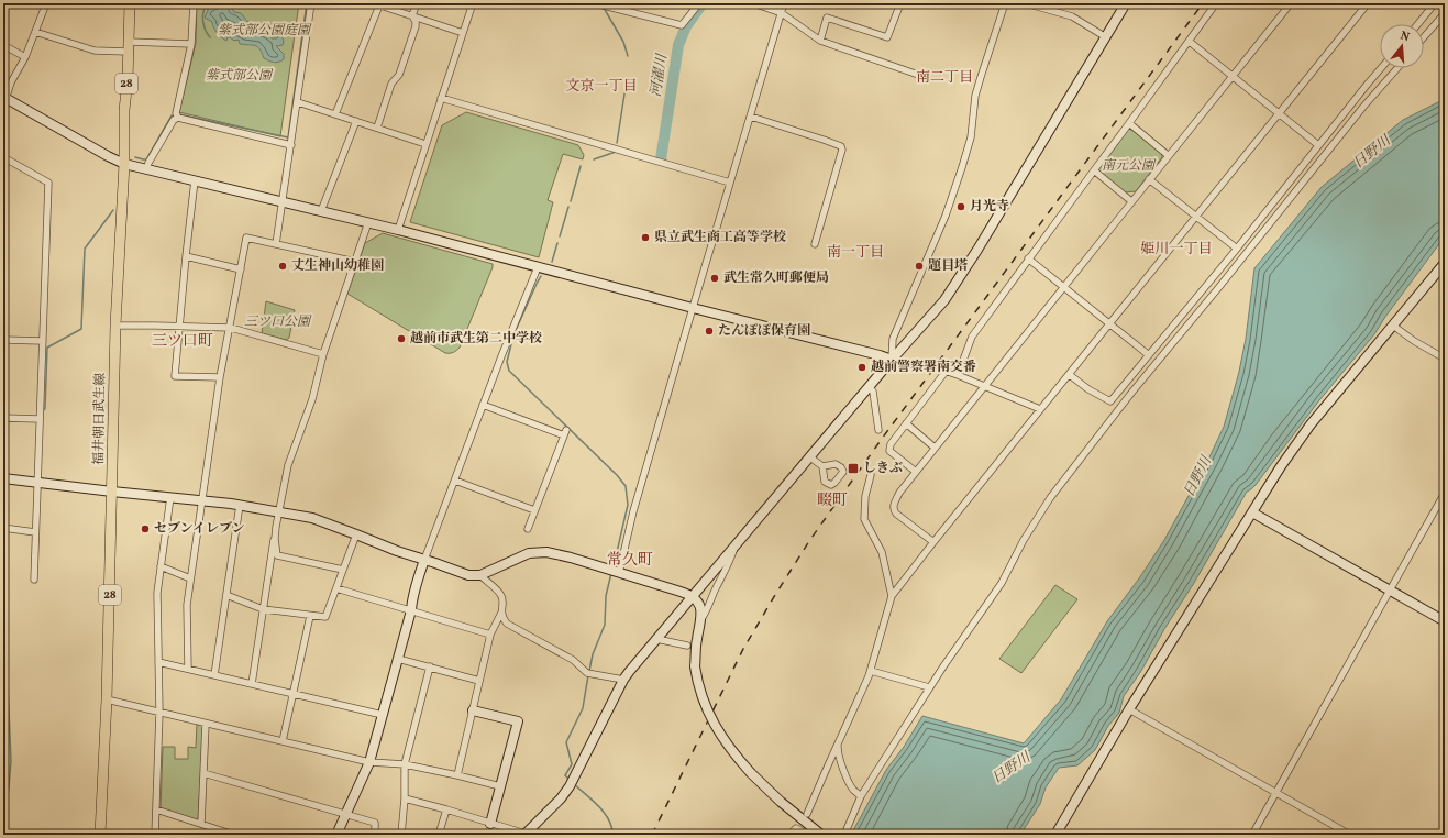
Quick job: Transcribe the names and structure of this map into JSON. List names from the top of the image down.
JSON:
{
  "streets": {
    "main road": ["28", "福井朝日武生線"]
  },
  "districts": [
    "南二丁目",
    "文京一丁目",
    "姫川一丁目",
    "南一丁目",
    "三ツ口町",
    "畷町",
    "常久町"
  ],
  "water": ["河濯川", "日野川"],
  "parks": [
    "紫式部公園庭園",
    "紫式部公園",
    "南元公園",
    "三ツ口公園"
  ],
  "places": {
    "other": [
      "月光寺",
      "県立武生商工高等学校",
      "丈生神山幼稚園",
      "題目塔",
      "武生常久町郵便局",
      "たんぽぽ保育園",
      "越前市武生第二中学校",
      "越前警察署南交番",
      "セブンイレブン"
    ],
    "transit": ["しきぶ"]
  },
  "north": "top"
}
